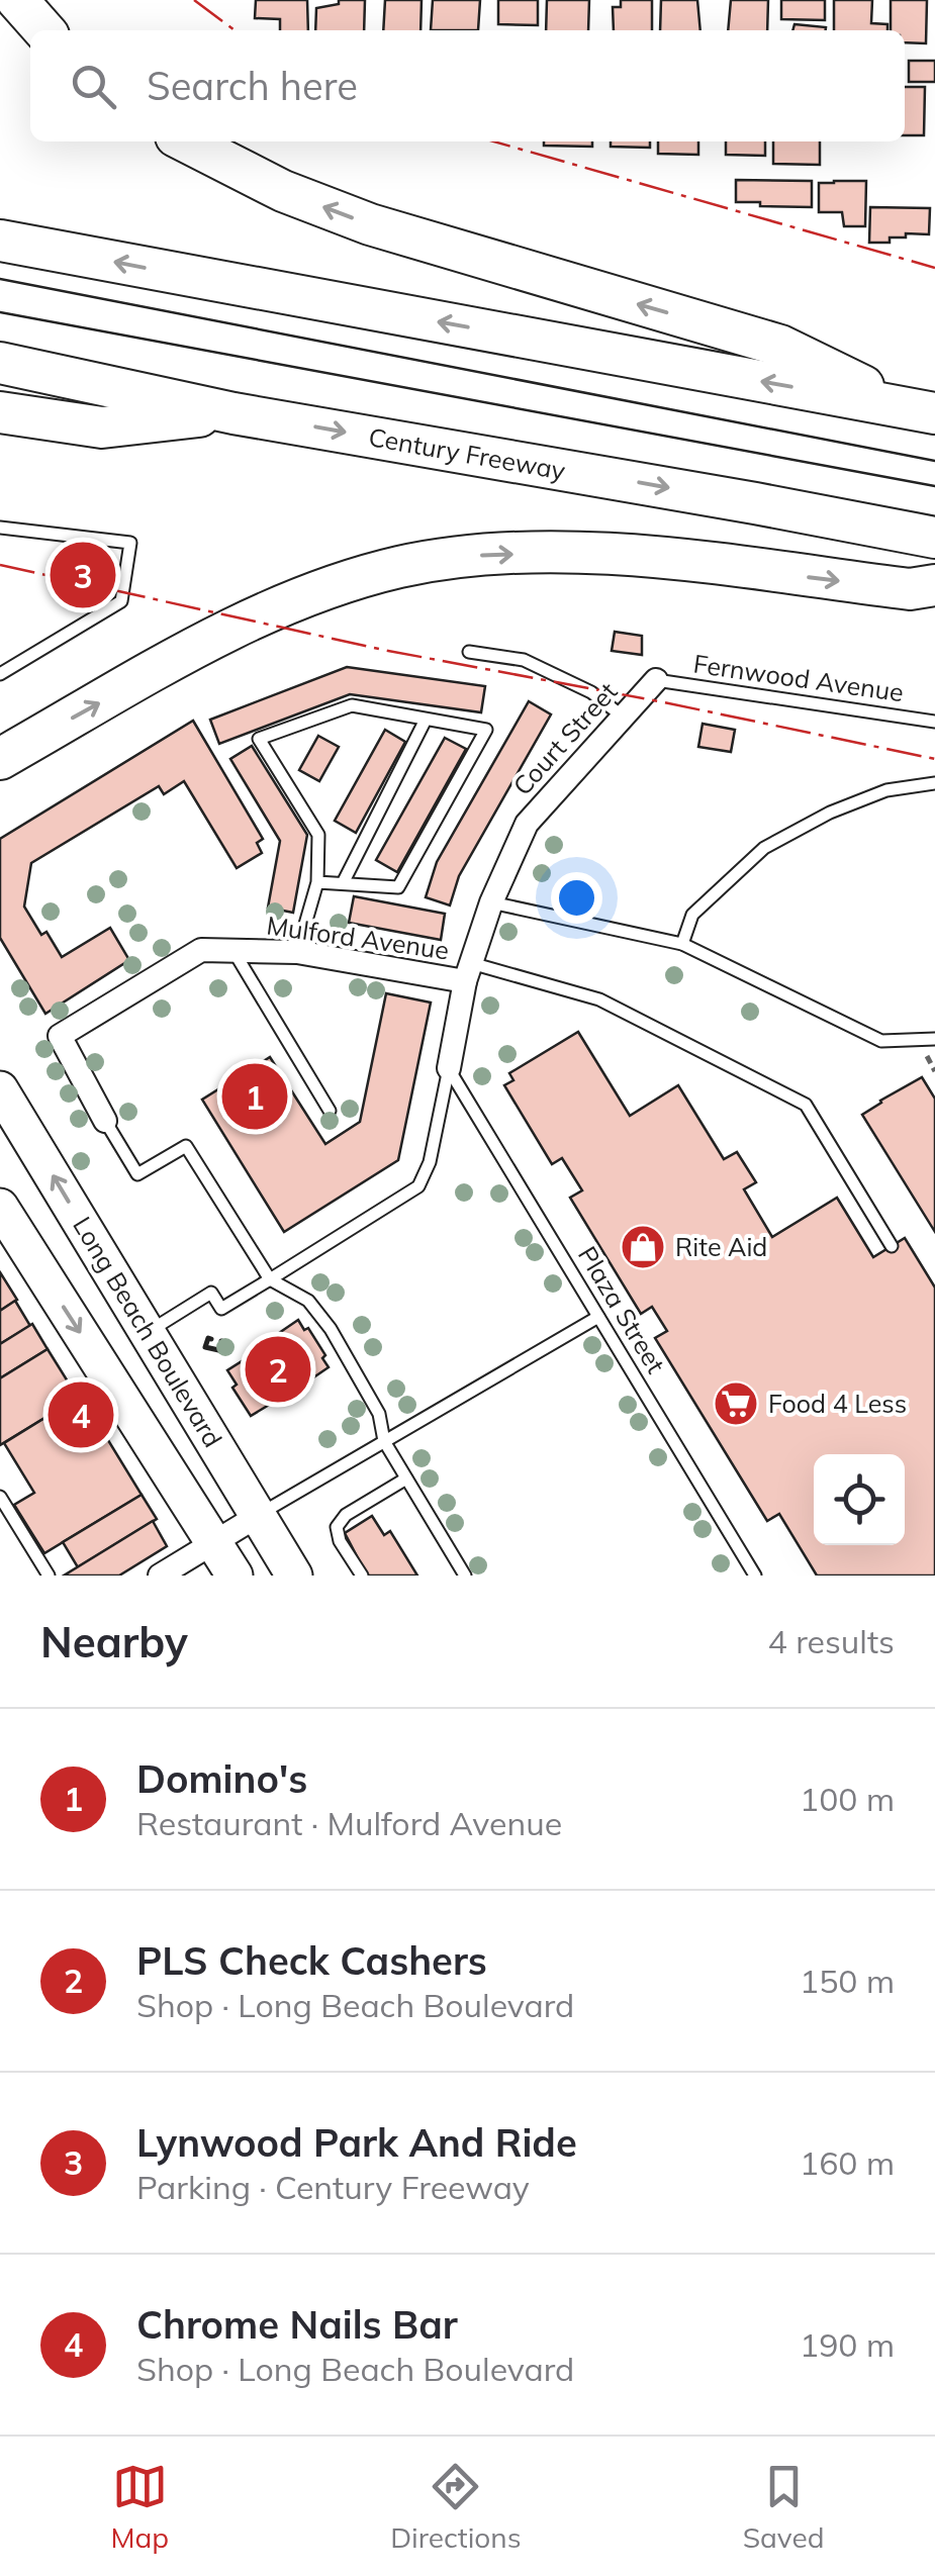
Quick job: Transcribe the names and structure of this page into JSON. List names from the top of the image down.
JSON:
{
  "streets": {
    "highway": ["Century Freeway"],
    "main road": ["Long Beach Boulevard"],
    "street": ["Court Street", "Mulford Avenue"],
    "lane": ["Fernwood Avenue", "Plaza Street"]
  },
  "crossings": [
    ["Fernwood Avenue", "Court Street"],
    ["Court Street", "Mulford Avenue"],
    ["Court Street", "Plaza Street"]
  ],
  "places": {
    "shop": ["Rite Aid"],
    "supermarket": ["Food 4 Less"]
  },
  "page": {
    "search": "Search here",
    "pins": [
      "3",
      "1",
      "2",
      "4"
    ],
    "heading": ["Nearby", "4 results"],
    "list": [
      {
        "mark": "1",
        "name": "Domino's",
        "note": "Restaurant · Mulford Avenue",
        "value": "100 m"
      },
      {
        "mark": "2",
        "name": "PLS Check Cashers",
        "note": "Shop · Long Beach Boulevard",
        "value": "150 m"
      },
      {
        "mark": "3",
        "name": "Lynwood Park And Ride",
        "note": "Parking · Century Freeway",
        "value": "160 m"
      },
      {
        "mark": "4",
        "name": "Chrome Nails Bar",
        "note": "Shop · Long Beach Boulevard",
        "value": "190 m"
      }
    ],
    "nav": ["Map", "Directions", "Saved"]
  }
}
